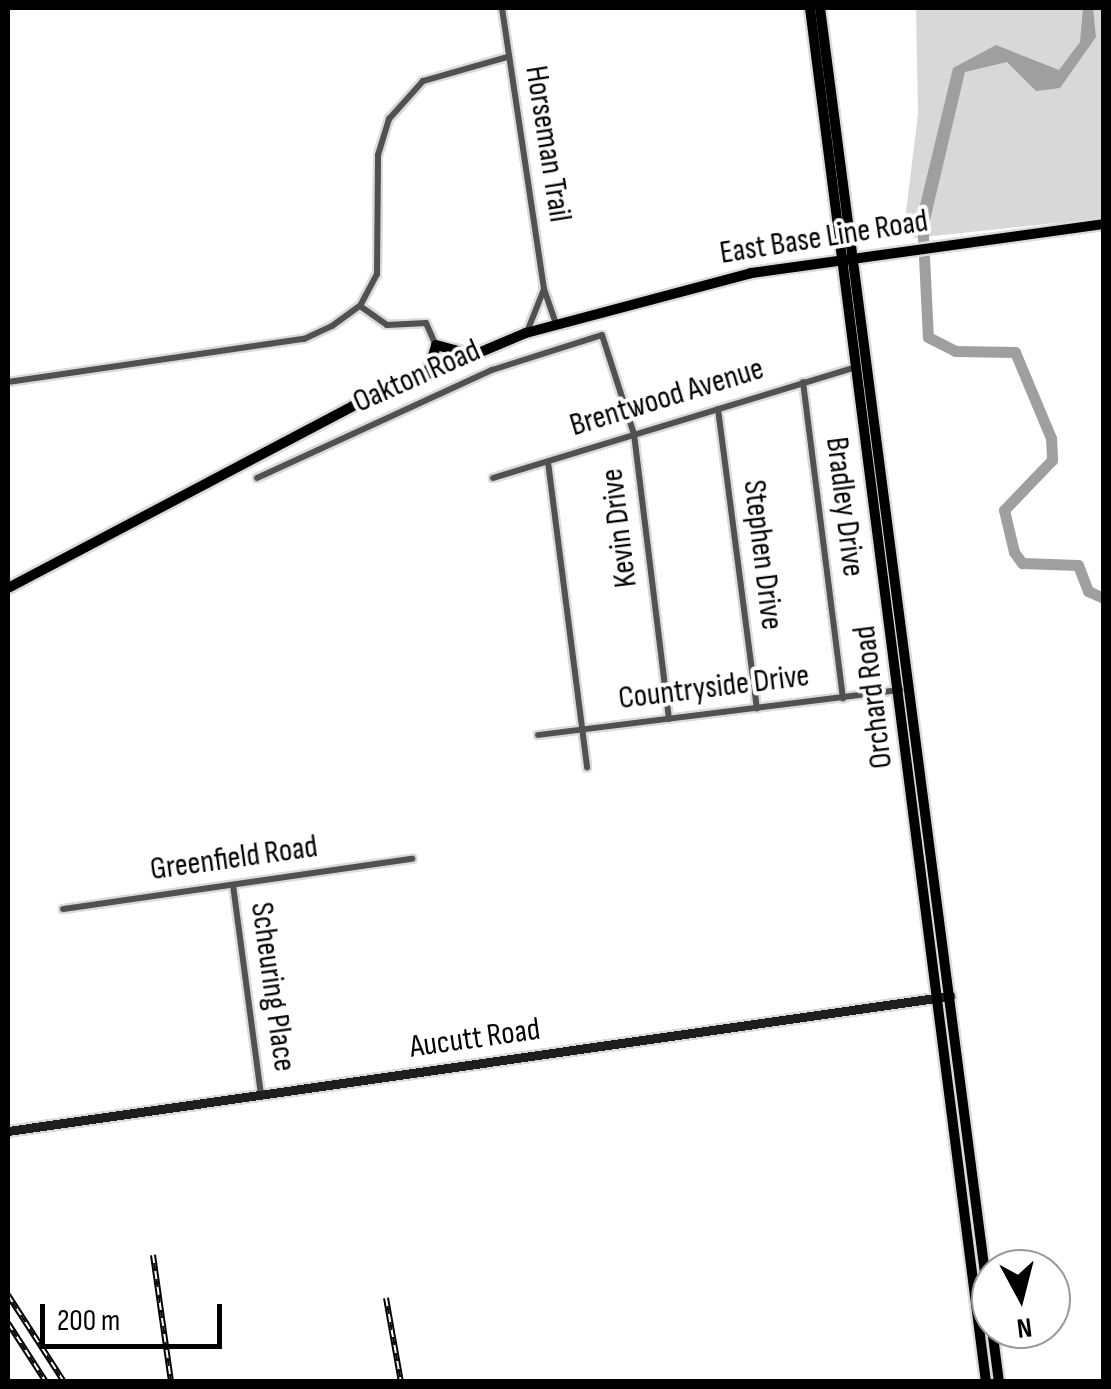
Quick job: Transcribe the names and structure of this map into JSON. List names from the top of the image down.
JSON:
{
  "streets": {
    "main road": ["East Base Line Road", "Orchard Road"],
    "street": [
      "Horseman Trail",
      "Oakton Road",
      "Brentwood Avenue",
      "Bradley Drive",
      "Kevin Drive",
      "Stephen Drive",
      "Countryside Drive",
      "Greenfield Road",
      "Scheuring Place",
      "Aucutt Road"
    ]
  },
  "crossings": [
    ["Horseman Trail", "East Base Line Road"],
    ["East Base Line Road", "Orchard Road"],
    ["Oakton Road", "Kevin Drive"],
    ["Brentwood Avenue", "Bradley Drive"],
    ["Brentwood Avenue", "Kevin Drive"],
    ["Brentwood Avenue", "Stephen Drive"],
    ["Brentwood Avenue", "Orchard Road"],
    ["Bradley Drive", "Countryside Drive"],
    ["Kevin Drive", "Countryside Drive"],
    ["Stephen Drive", "Countryside Drive"],
    ["Countryside Drive", "Orchard Road"],
    ["Orchard Road", "Aucutt Road"],
    ["Greenfield Road", "Scheuring Place"],
    ["Scheuring Place", "Aucutt Road"]
  ],
  "scale_bar": "200 m",
  "north": "bottom"
}
